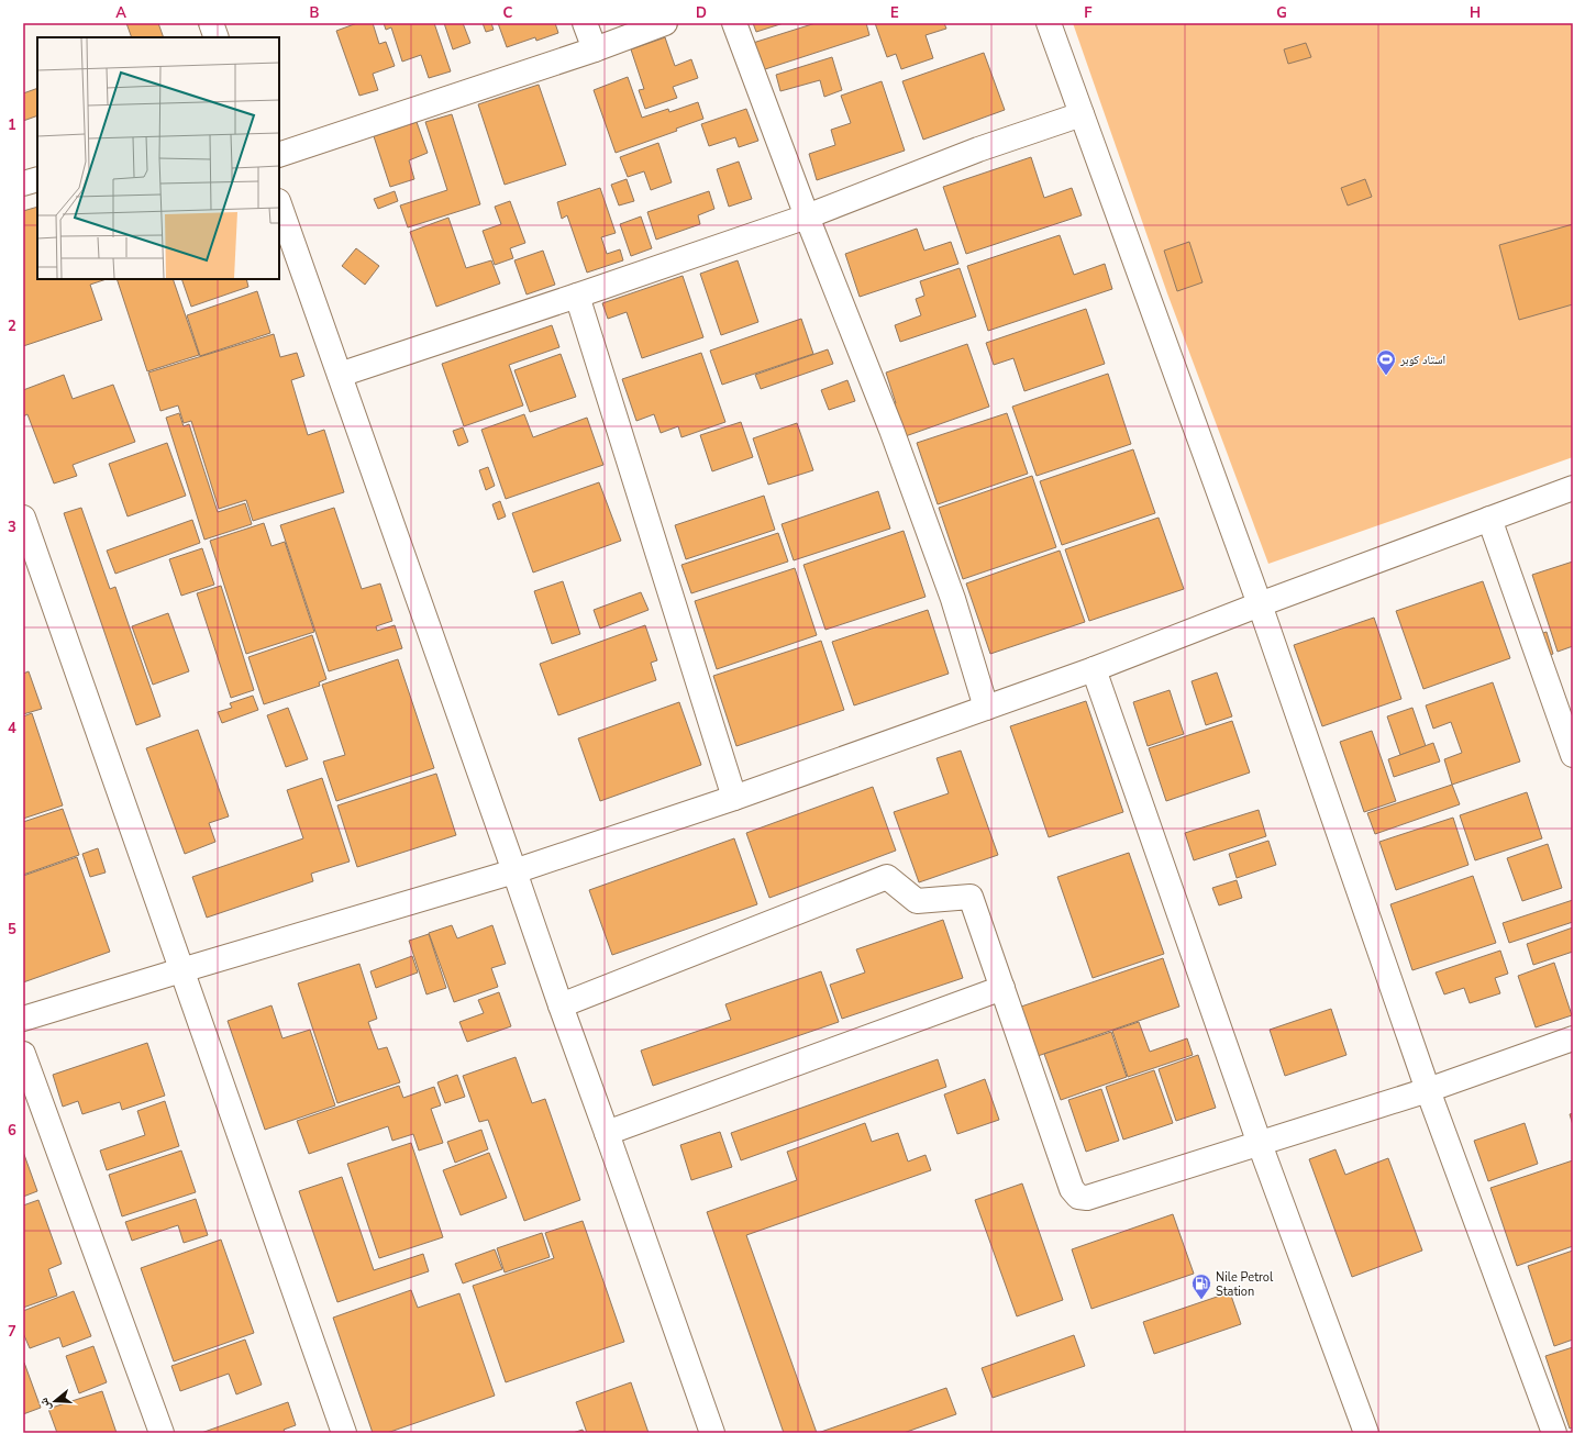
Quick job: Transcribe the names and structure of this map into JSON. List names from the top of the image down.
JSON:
{
  "places": {
    "sports": ["استاد كوبر"],
    "fuel station": ["Nile Petrol Station"]
  },
  "north": "left",
  "grid": {
    "columns": [
      "A",
      "B",
      "C",
      "D",
      "E",
      "F",
      "G",
      "H"
    ],
    "rows": [
      "1",
      "2",
      "3",
      "4",
      "5",
      "6",
      "7"
    ]
  }
}
